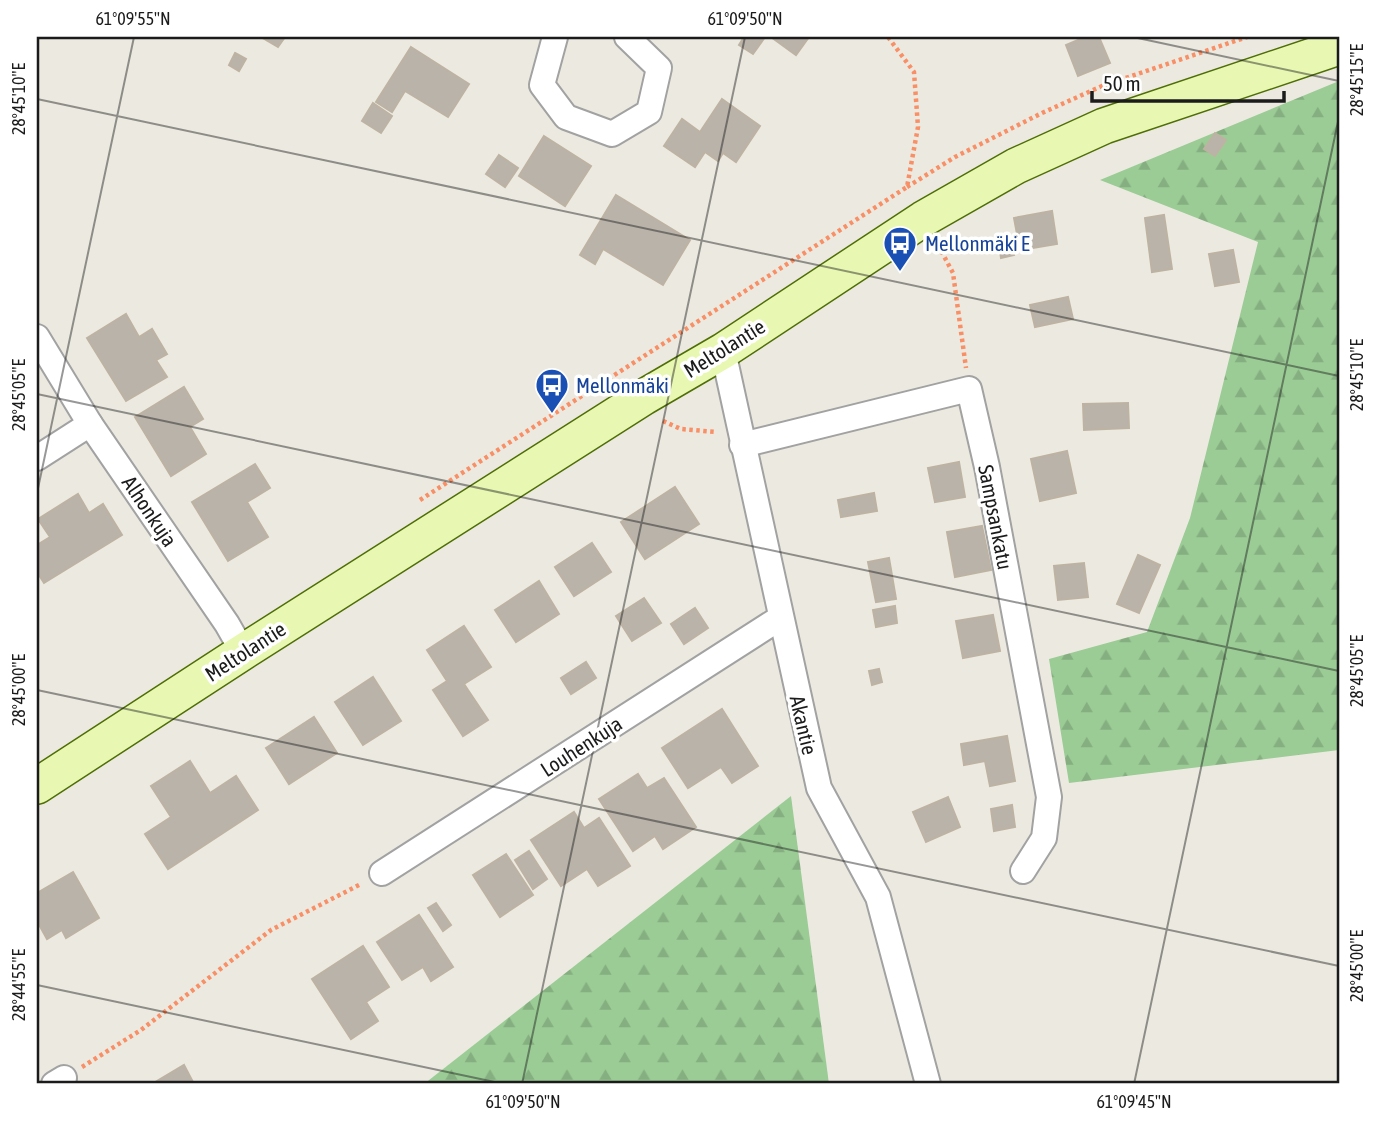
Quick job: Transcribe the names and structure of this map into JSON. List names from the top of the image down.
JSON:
{
  "streets": {
    "street": [
      "Meltolantie",
      "Alhonkuja",
      "Sampsankatu",
      "Akantie",
      "Louhenkuja"
    ]
  },
  "crossings": [
    ["Meltolantie", "Alhonkuja"],
    ["Meltolantie", "Akantie"],
    ["Akantie", "Louhenkuja"]
  ],
  "places": {
    "bus stop": ["Mellonmäki E", "Mellonmäki"]
  },
  "scale_bar": "50 m",
  "coordinates": [
    "61°09'55\"N",
    "61°09'50\"N",
    "28°45'15\"E",
    "28°45'10\"E",
    "28°45'05\"E",
    "28°45'00\"E",
    "28°44'55\"E",
    "61°09'45\"N"
  ]
}
